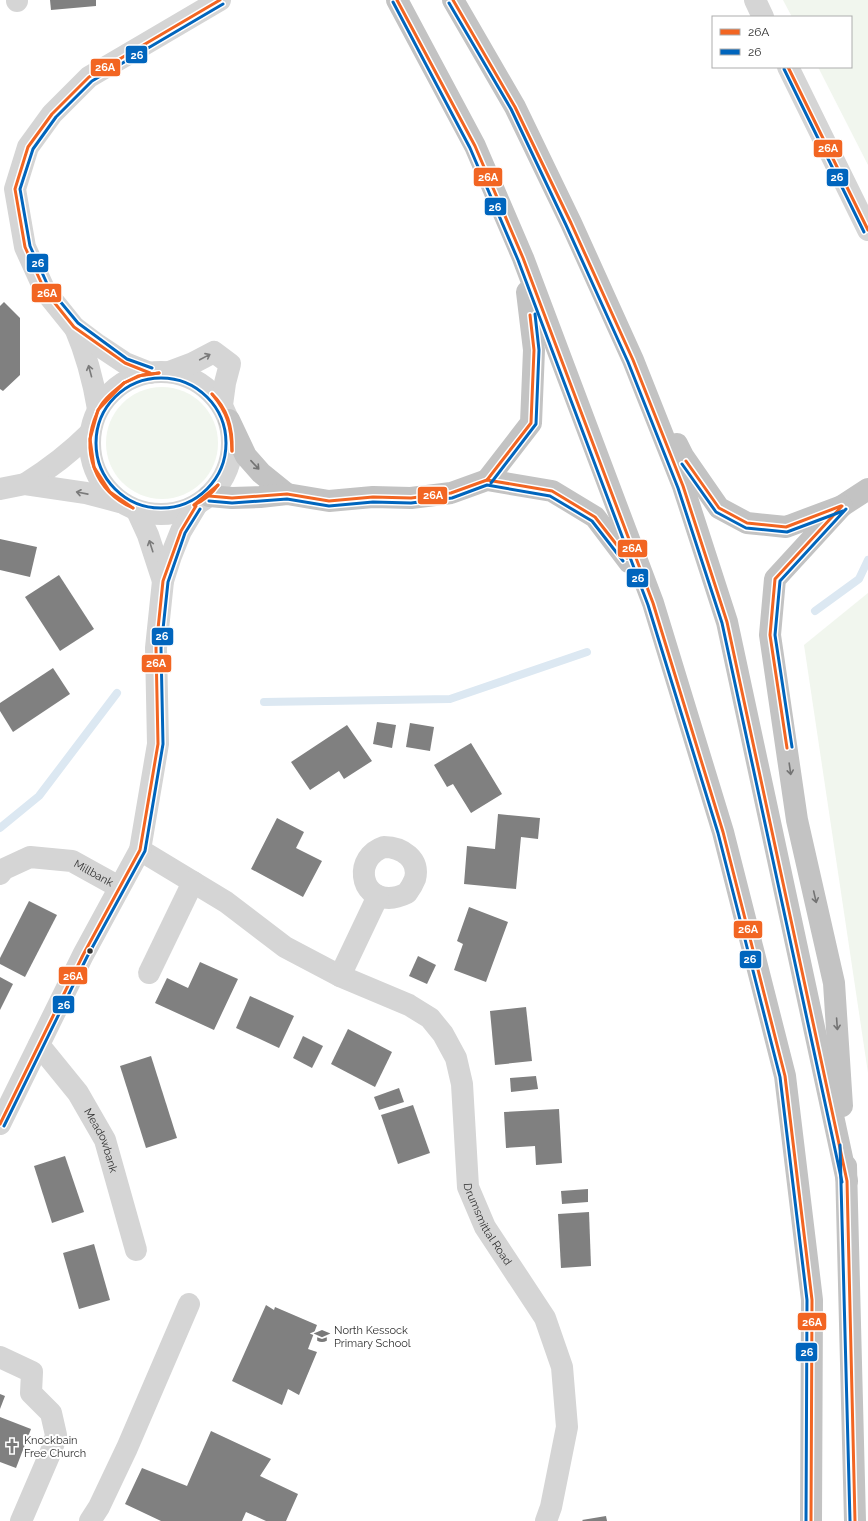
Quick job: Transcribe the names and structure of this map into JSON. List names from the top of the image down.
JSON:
{
  "streets": {
    "street": ["Millbank", "Meadowbank", "Drumsmittal Road"]
  },
  "places": {
    "school or university": ["North Kessock Primary School"],
    "church": ["Knockbain Free Church"]
  },
  "lines": ["transit line 26A", "transit line 26"],
  "legend": ["26A", "26"]
}
